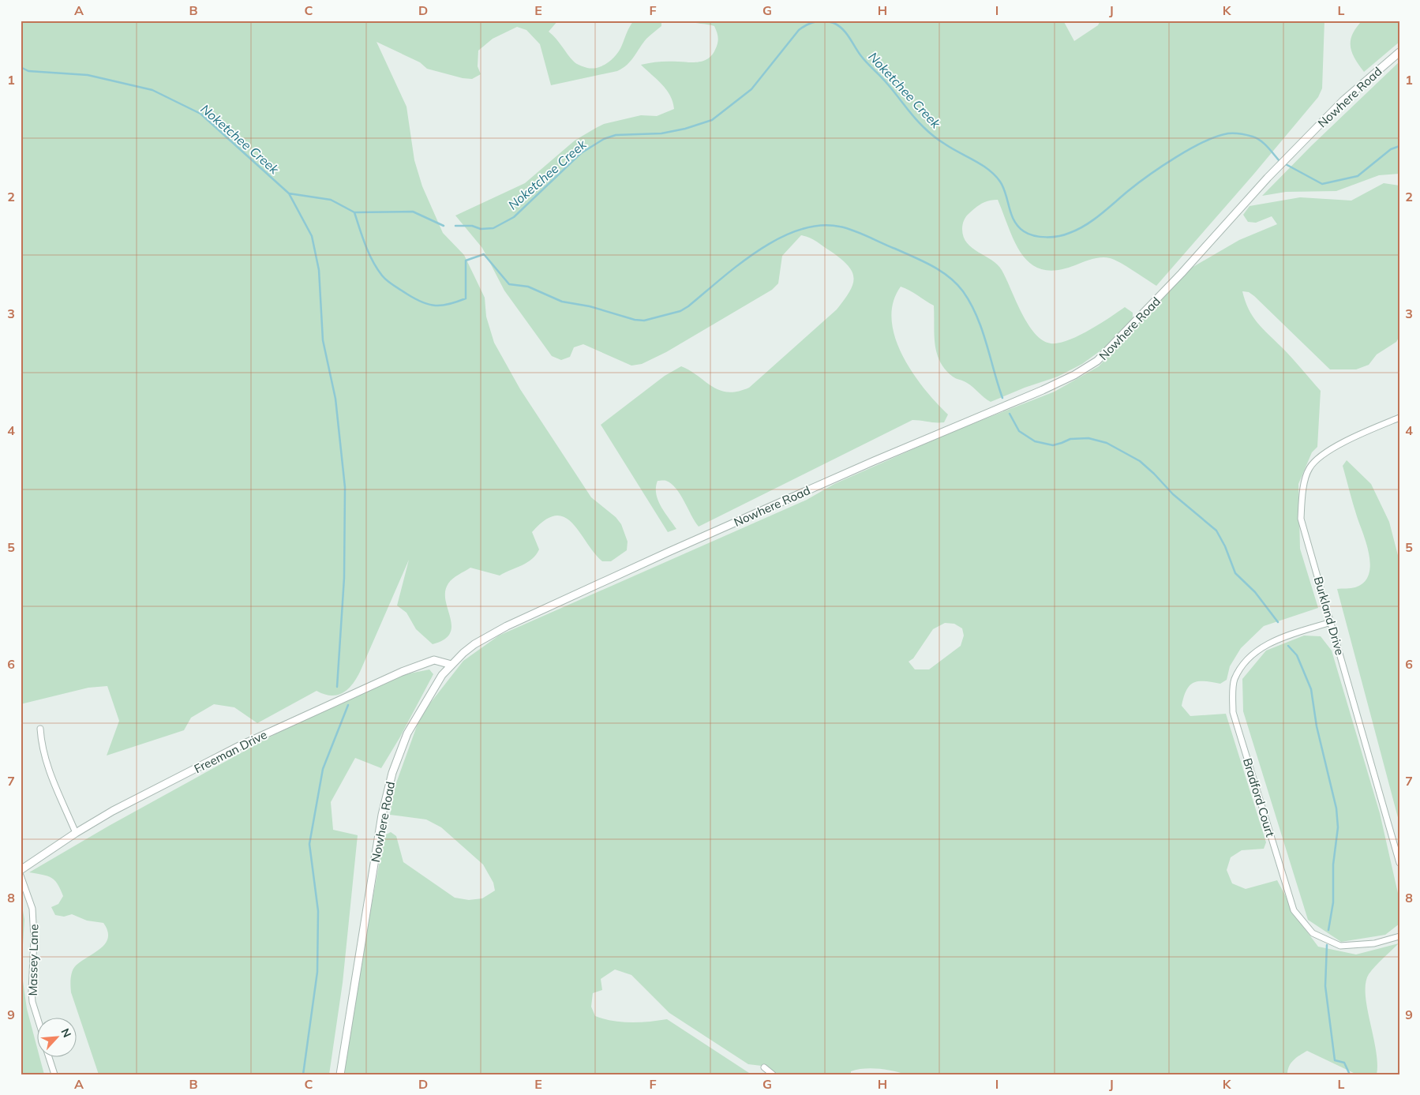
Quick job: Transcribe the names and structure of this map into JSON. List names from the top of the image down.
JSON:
{
  "streets": {
    "street": [
      "Nowhere Road",
      "Burkland Drive",
      "Freeman Drive",
      "Bradford Court",
      "Massey Lane"
    ]
  },
  "crossings": [
    ["Nowhere Road", "Freeman Drive"],
    ["Burkland Drive", "Bradford Court"]
  ],
  "water": ["Noketchee Creek"],
  "north": "top right",
  "grid": {
    "columns": [
      "A",
      "B",
      "C",
      "D",
      "E",
      "F",
      "G",
      "H",
      "I",
      "J",
      "K",
      "L"
    ],
    "rows": [
      "1",
      "2",
      "3",
      "4",
      "5",
      "6",
      "7",
      "8",
      "9"
    ]
  }
}
